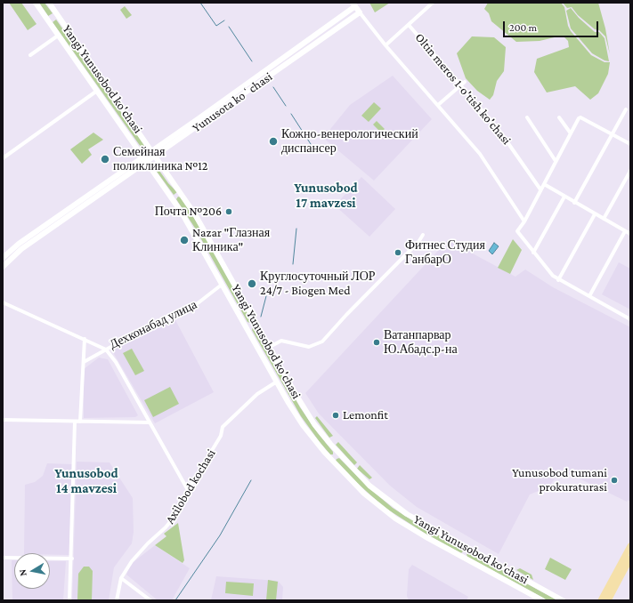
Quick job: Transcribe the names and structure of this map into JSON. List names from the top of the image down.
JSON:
{
  "streets": {
    "main road": ["Yangi Yunusobod ko'chasi", "Yunusota koʻchasi"],
    "street": ["Oltin meros 1-o'tish ko'chasi", "Дехконабад улица", "Axilobod kochasi"]
  },
  "crossings": [
    ["Yangi Yunusobod ko'chasi", "Yunusota koʻchasi"],
    ["Yangi Yunusobod ko'chasi", "Дехконабад улица"],
    ["Yangi Yunusobod ko'chasi", "Axilobod kochasi"]
  ],
  "districts": ["Yunusobod 17 mavzesi", "Yunusobod 14 mavzesi"],
  "places": [
    "Кожно-венерологический диспансер",
    "Семейная поликлиника №12",
    "Почта №206",
    "Nazar \"Глазная Клиника\"",
    "Фитнес Студия ГанбарО",
    "Круглосуточный ЛОР 24/7 - Biogen Med",
    "Ватанпарвар Ю.Абадс.р-на",
    "Lemonfit",
    "Yunusobod tumani prokuraturasi"
  ],
  "scale_bar": "200 m",
  "north": "left"
}
